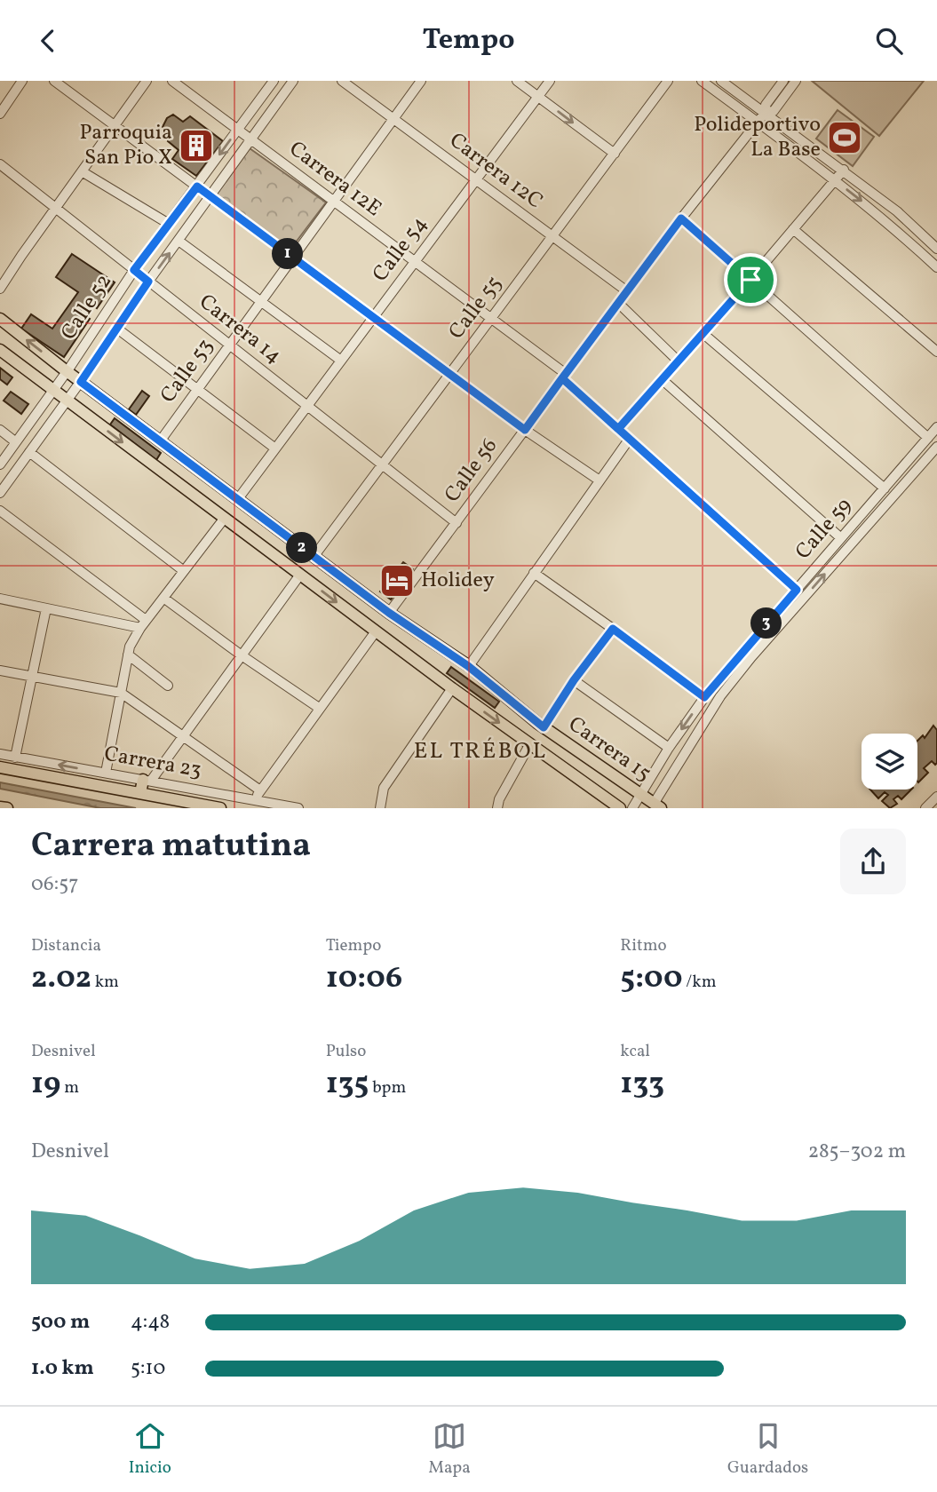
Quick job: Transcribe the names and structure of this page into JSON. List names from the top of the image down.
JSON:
{
  "streets": {
    "main road": ["Carrera 15"],
    "street": [
      "Carrera 12C",
      "Carrera 12E",
      "Calle 54",
      "Calle 52",
      "Calle 55",
      "Carrera 14",
      "Calle 53",
      "Calle 56",
      "Calle 59",
      "Carrera 23"
    ]
  },
  "crossings": [
    ["Carrera 12C", "Calle 54"],
    ["Carrera 12C", "Calle 55"],
    ["Carrera 12C", "Calle 53"],
    ["Carrera 12C", "Calle 56"],
    ["Carrera 12E", "Calle 54"],
    ["Carrera 12E", "Calle 52"],
    ["Carrera 12E", "Calle 55"],
    ["Carrera 12E", "Calle 53"],
    ["Carrera 12E", "Calle 56"],
    ["Carrera 12E", "Calle 59"],
    ["Calle 54", "Carrera 14"],
    ["Calle 54", "Carrera 15"],
    ["Calle 52", "Carrera 14"],
    ["Calle 52", "Carrera 15"],
    ["Calle 55", "Carrera 14"],
    ["Calle 55", "Carrera 15"],
    ["Carrera 14", "Calle 53"],
    ["Carrera 14", "Calle 56"],
    ["Calle 53", "Carrera 15"],
    ["Calle 56", "Carrera 15"],
    ["Calle 59", "Carrera 15"]
  ],
  "districts": ["EL TRÉBOL"],
  "places": {
    "sports": ["Polideportivo La Base"],
    "building": ["Parroquia San Pio X"],
    "hotel": ["Holidey"]
  },
  "page": {
    "header": "Tempo",
    "pins": ["1", "2", "3"],
    "heading": ["Carrera matutina", "06:57"],
    "stats": [
      ["Distancia", "2.02 km"],
      ["Tiempo", "10:06"],
      ["Ritmo", "5:00 /km"],
      ["Desnivel", "19 m"],
      ["Pulso", "135 bpm"],
      ["kcal", "133"]
    ],
    "chart": ["Desnivel", "285–302 m"],
    "list": [
      {
        "name": "500 m",
        "note": "4:48"
      },
      {
        "name": "1.0 km",
        "note": "5:10"
      }
    ],
    "tabs": ["Inicio", "Mapa", "Guardados"]
  }
}
